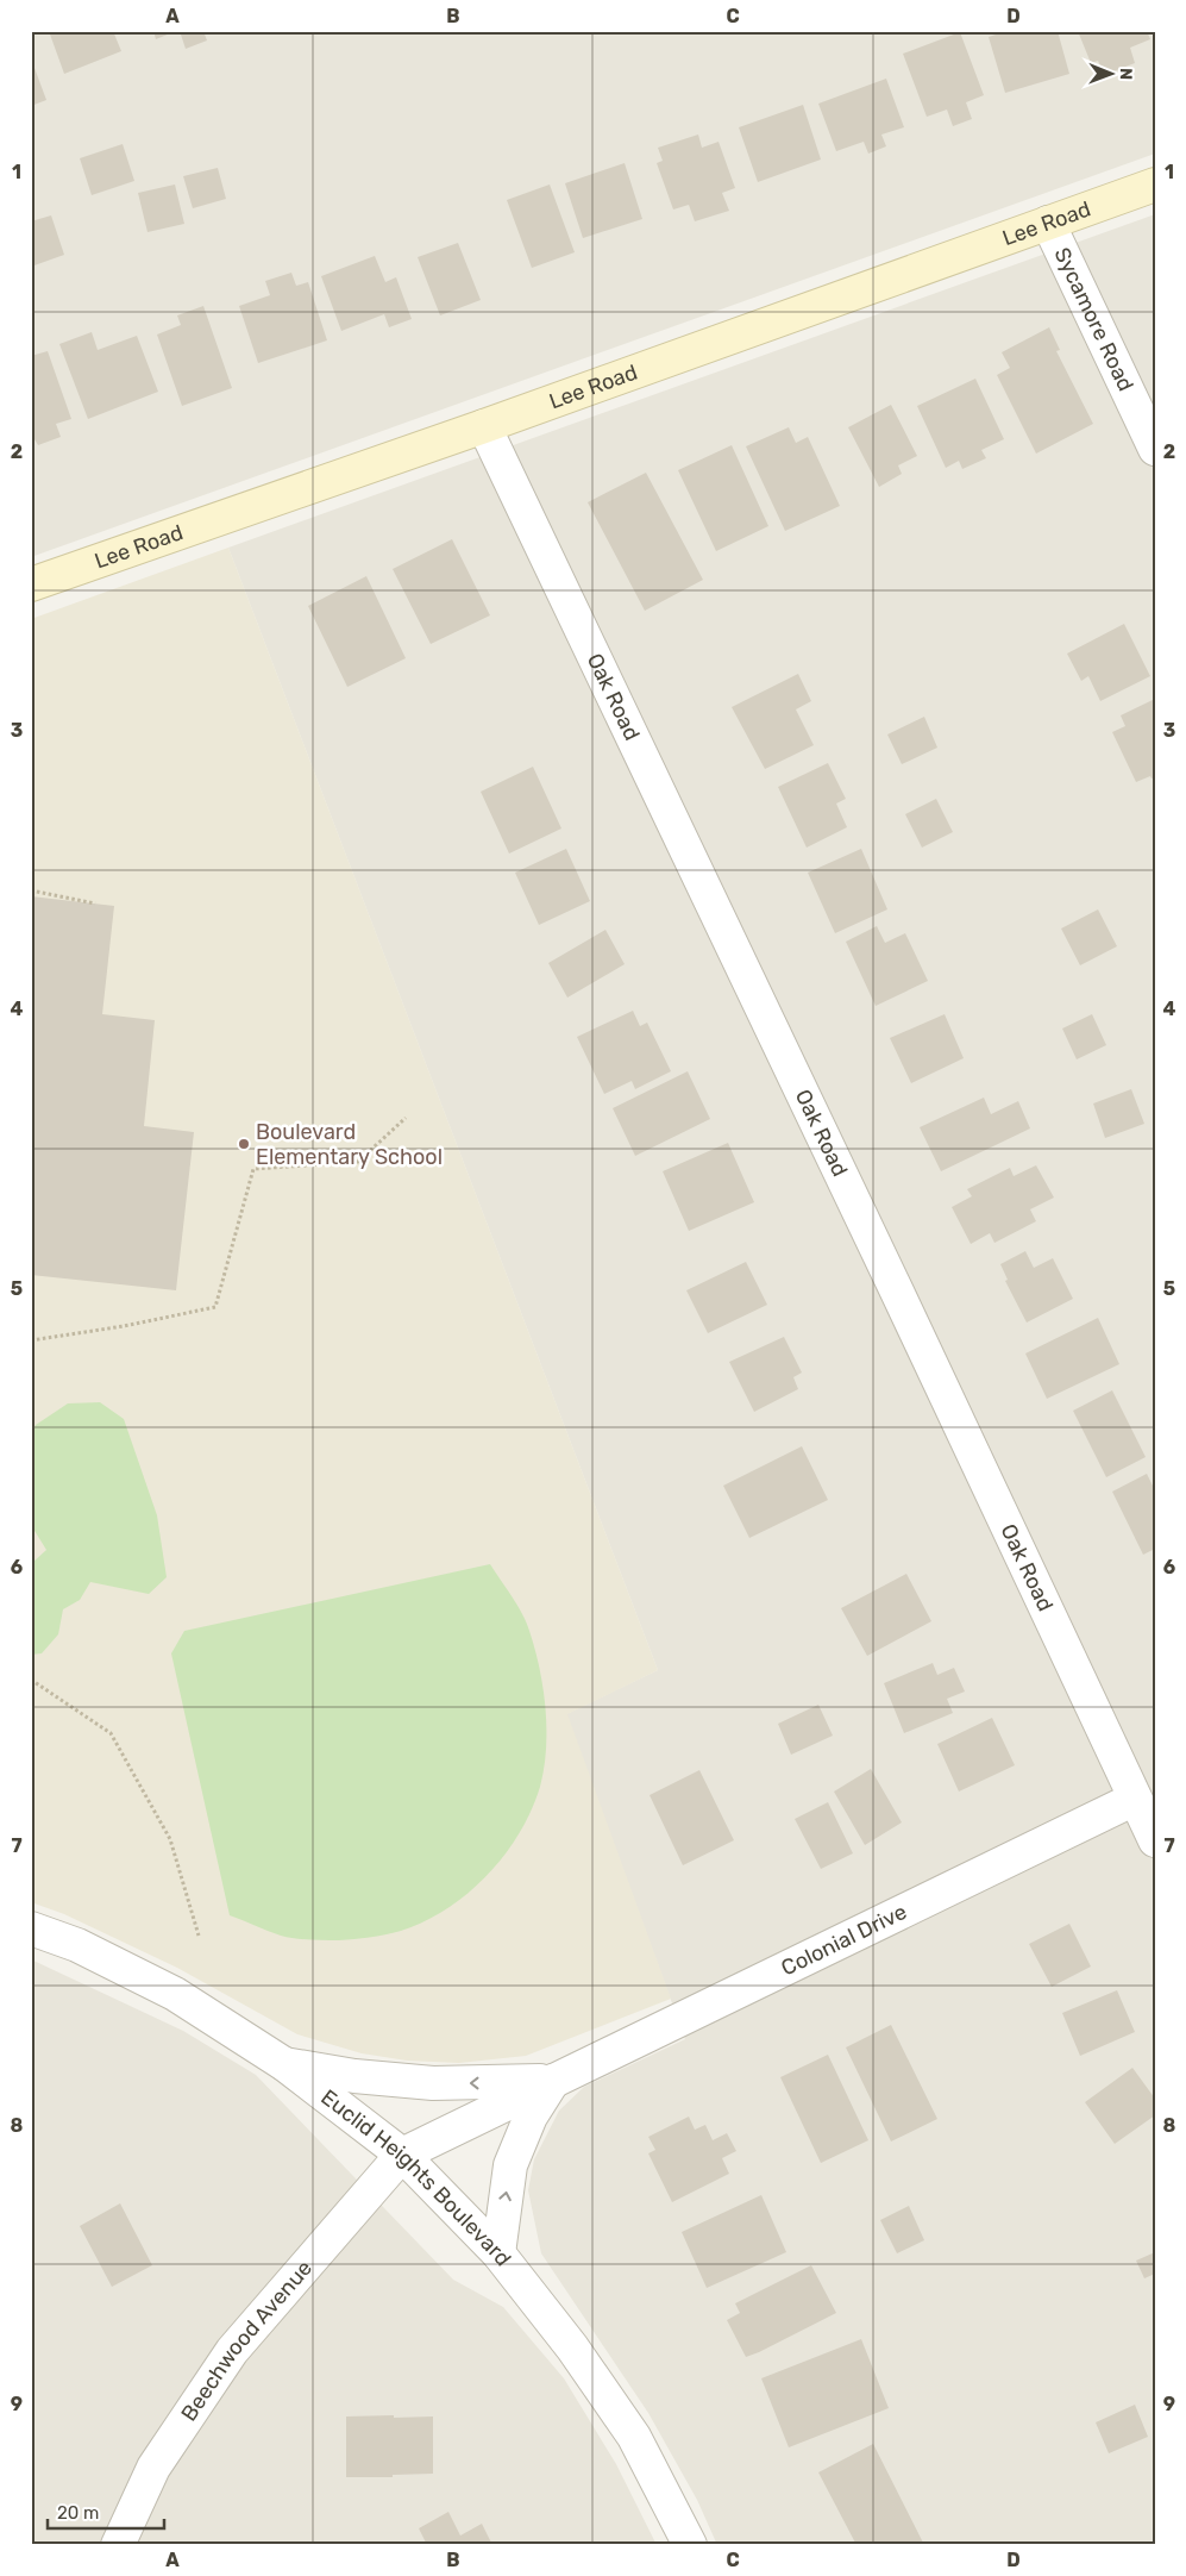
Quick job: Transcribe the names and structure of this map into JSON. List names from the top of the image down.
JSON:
{
  "streets": {
    "main road": ["Lee Road"],
    "street": [
      "Sycamore Road",
      "Oak Road",
      "Colonial Drive",
      "Euclid Heights Boulevard",
      "Beechwood Avenue"
    ]
  },
  "crossings": [
    ["Lee Road", "Sycamore Road"],
    ["Lee Road", "Oak Road"],
    ["Oak Road", "Colonial Drive"],
    ["Colonial Drive", "Euclid Heights Boulevard"],
    ["Colonial Drive", "Beechwood Avenue"],
    ["Euclid Heights Boulevard", "Beechwood Avenue"]
  ],
  "places": ["Boulevard Elementary School"],
  "scale_bar": "20 m",
  "north": "right",
  "grid": {
    "columns": [
      "A",
      "B",
      "C",
      "D"
    ],
    "rows": [
      "1",
      "2",
      "3",
      "4",
      "5",
      "6",
      "7",
      "8",
      "9"
    ]
  }
}
